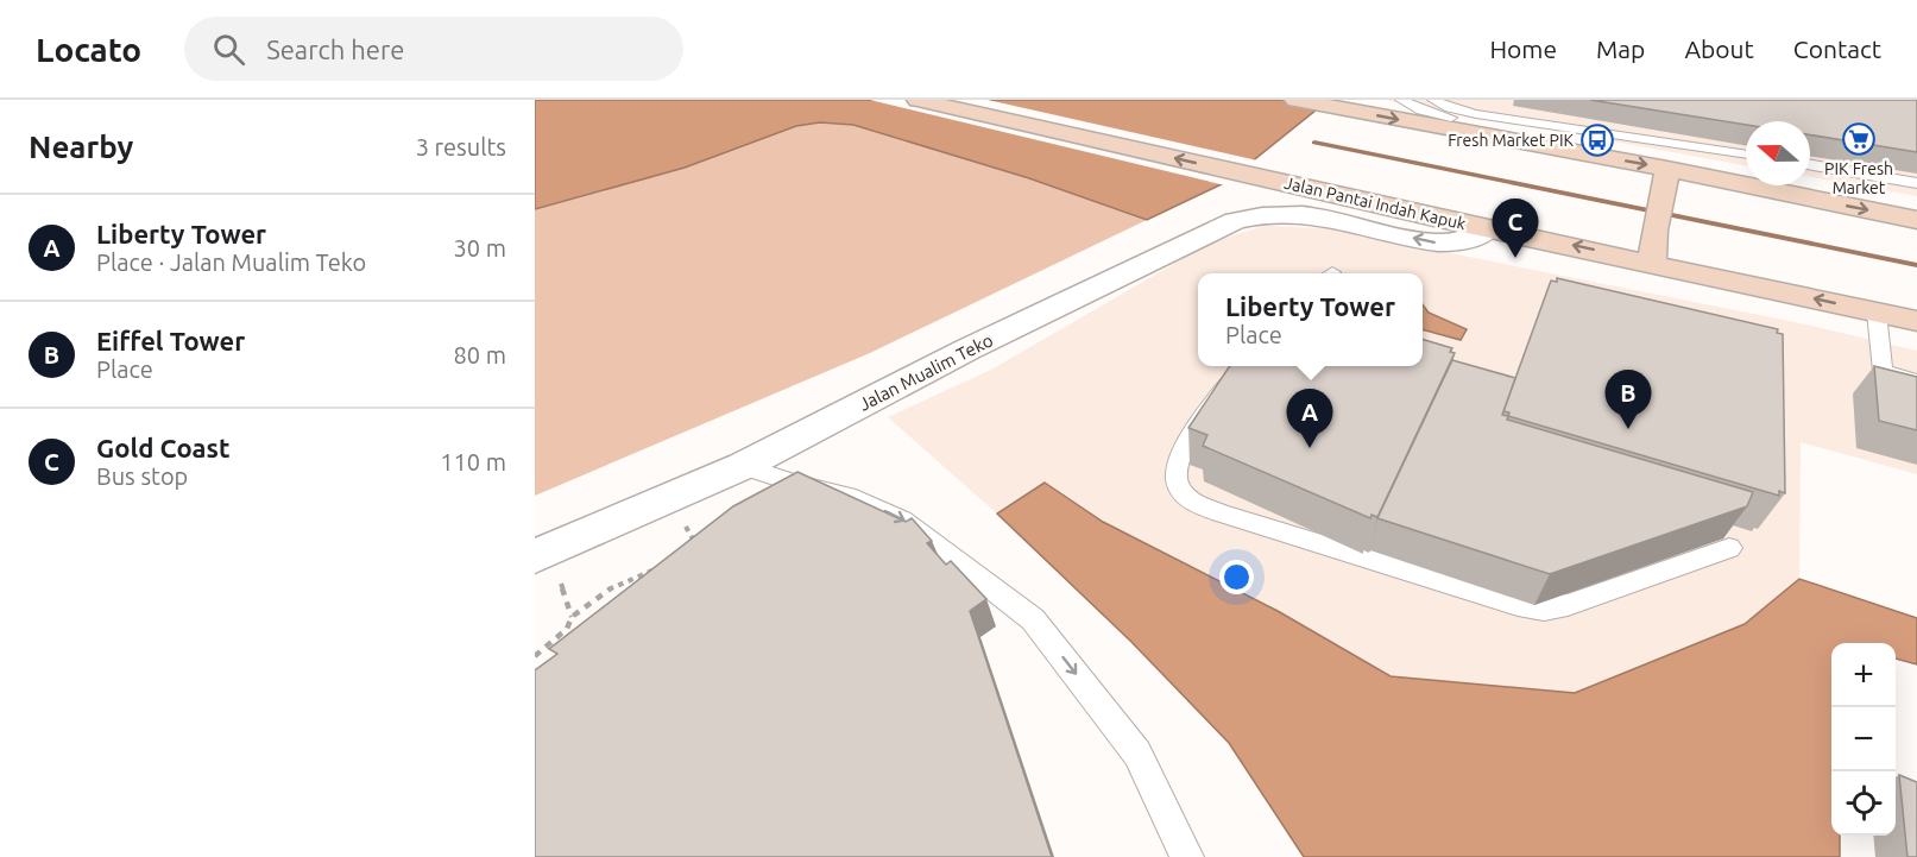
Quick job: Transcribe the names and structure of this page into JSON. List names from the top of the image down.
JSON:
{
  "streets": {
    "main road": ["Jalan Pantai Indah Kapuk"],
    "street": ["Jalan Mualim Teko"]
  },
  "crossings": [
    ["Jalan Pantai Indah Kapuk", "Jalan Mualim Teko"]
  ],
  "places": {
    "supermarket": ["PIK Fresh Market"],
    "bus stop": ["Fresh Market PIK"]
  },
  "north": "left",
  "page": {
    "header": "Locato",
    "search": "Search here",
    "nav": [
      "Home",
      "Map",
      "About",
      "Contact"
    ],
    "heading": ["Nearby", "3 results"],
    "list": [
      {
        "mark": "A",
        "name": "Liberty Tower",
        "note": "Place · Jalan Mualim Teko",
        "value": "30 m"
      },
      {
        "mark": "B",
        "name": "Eiffel Tower",
        "note": "Place",
        "value": "80 m"
      },
      {
        "mark": "C",
        "name": "Gold Coast",
        "note": "Bus stop",
        "value": "110 m"
      }
    ],
    "pins": ["C", "B", "A"],
    "popup": ["Liberty Tower", "Place"],
    "map_buttons": ["+", "−"]
  }
}
